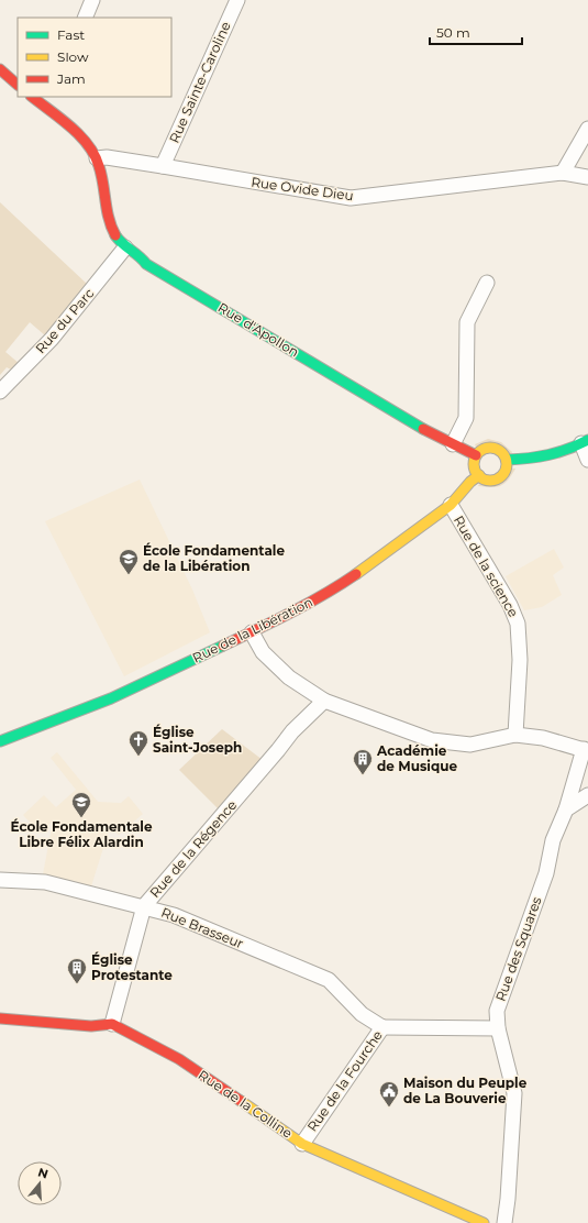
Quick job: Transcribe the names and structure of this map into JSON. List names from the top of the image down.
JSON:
{
  "streets": {
    "street": [
      "Rue Sainte-Caroline",
      "Rue Ovide Dieu",
      "Rue du Parc",
      "Rue d'Apollon",
      "Rue de la science",
      "Rue de la Libération",
      "Rue de la Régence",
      "Rue Brasseur",
      "Rue des Squares",
      "Rue de la Fourche",
      "Rue de la Colline"
    ]
  },
  "crossings": [
    ["Rue Sainte-Caroline", "Rue Ovide Dieu"],
    ["Rue Ovide Dieu", "Rue d'Apollon"],
    ["Rue du Parc", "Rue d'Apollon"],
    ["Rue d'Apollon", "Rue de la Libération"],
    ["Rue de la science", "Rue de la Libération"],
    ["Rue de la Régence", "Rue Brasseur"],
    ["Rue de la Régence", "Rue de la Colline"],
    ["Rue Brasseur", "Rue de la Fourche"],
    ["Rue des Squares", "Rue de la Fourche"],
    ["Rue de la Fourche", "Rue de la Colline"]
  ],
  "places": {
    "school or university": ["École Fondamentale de la Libération", "École Fondamentale Libre Félix Alardin"],
    "church": ["Église Saint-Joseph"],
    "building": ["Académie de Musique", "Église Protestante"],
    "public building": ["Maison du Peuple de La Bouverie"]
  },
  "legend": ["Fast", "Slow", "Jam"],
  "scale_bar": "50 m",
  "north": "top"
}
